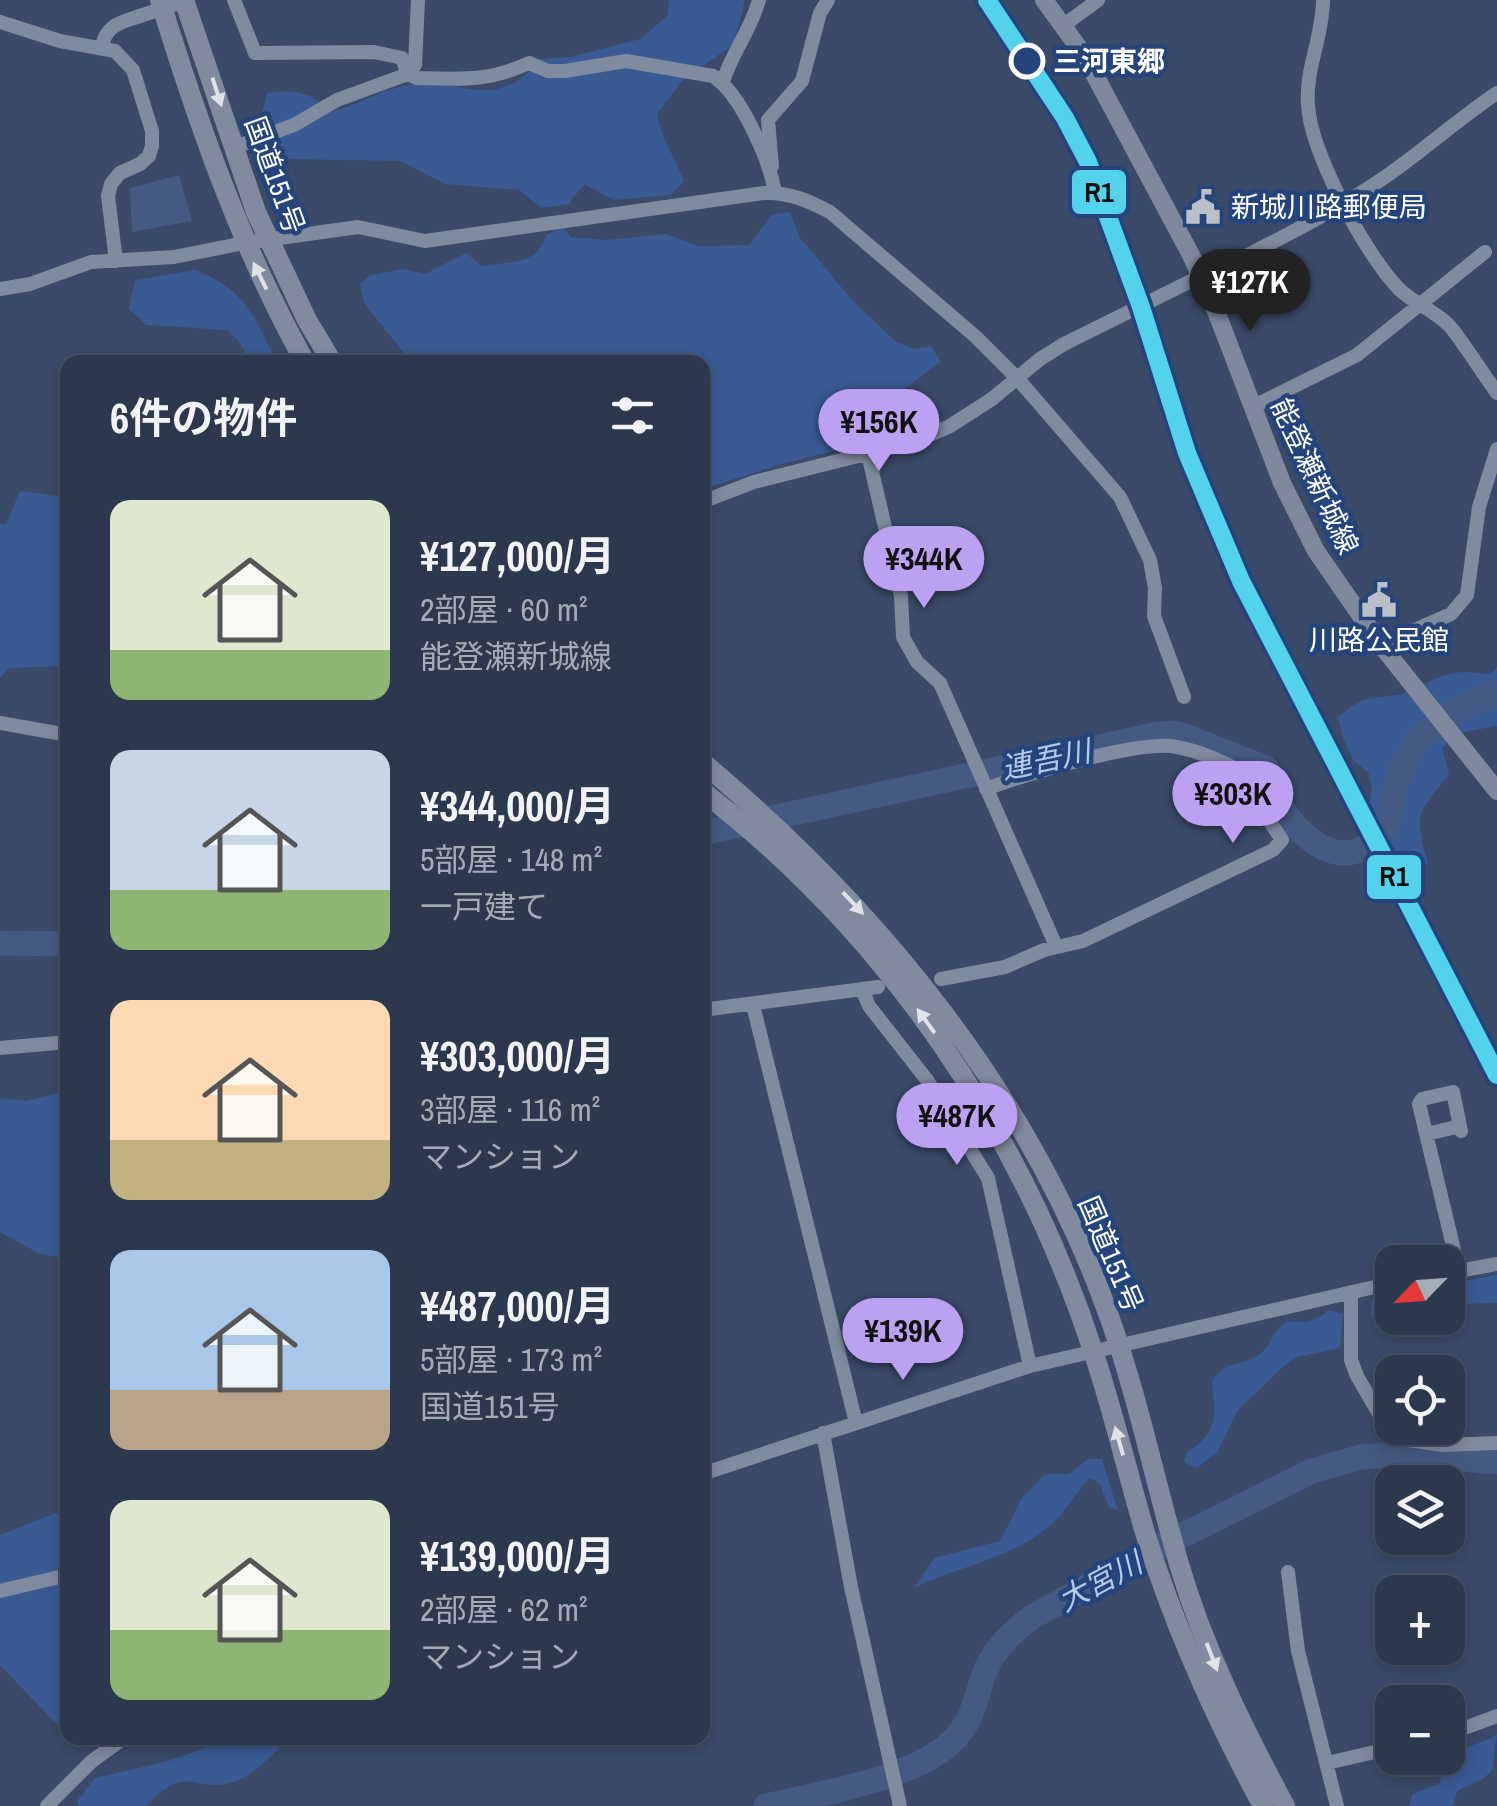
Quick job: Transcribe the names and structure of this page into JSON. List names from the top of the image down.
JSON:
{
  "streets": {
    "highway": ["国道151号"],
    "main road": ["能登瀬新城線"]
  },
  "water": ["連吾川", "大宮川"],
  "places": {
    "other": ["三河東郷"],
    "public building": ["新城川路郵便局", "川路公民館"]
  },
  "lines": ["transit line R1"],
  "north": "bottom left",
  "page": {
    "price": [
      "¥127K",
      "¥156K",
      "¥344K",
      "¥303K",
      "¥487K",
      "¥139K"
    ],
    "heading": "6件の物件",
    "list": [
      {
        "name": "¥127,000/月",
        "note": "2部屋 · 60 m² · 能登瀬新城線"
      },
      {
        "name": "¥344,000/月",
        "note": "5部屋 · 148 m² · 一戸建て"
      },
      {
        "name": "¥303,000/月",
        "note": "3部屋 · 116 m² · マンション"
      },
      {
        "name": "¥487,000/月",
        "note": "5部屋 · 173 m² · 国道151号"
      },
      {
        "name": "¥139,000/月",
        "note": "2部屋 · 62 m² · マンション"
      }
    ],
    "map_buttons": ["+", "−"]
  }
}
